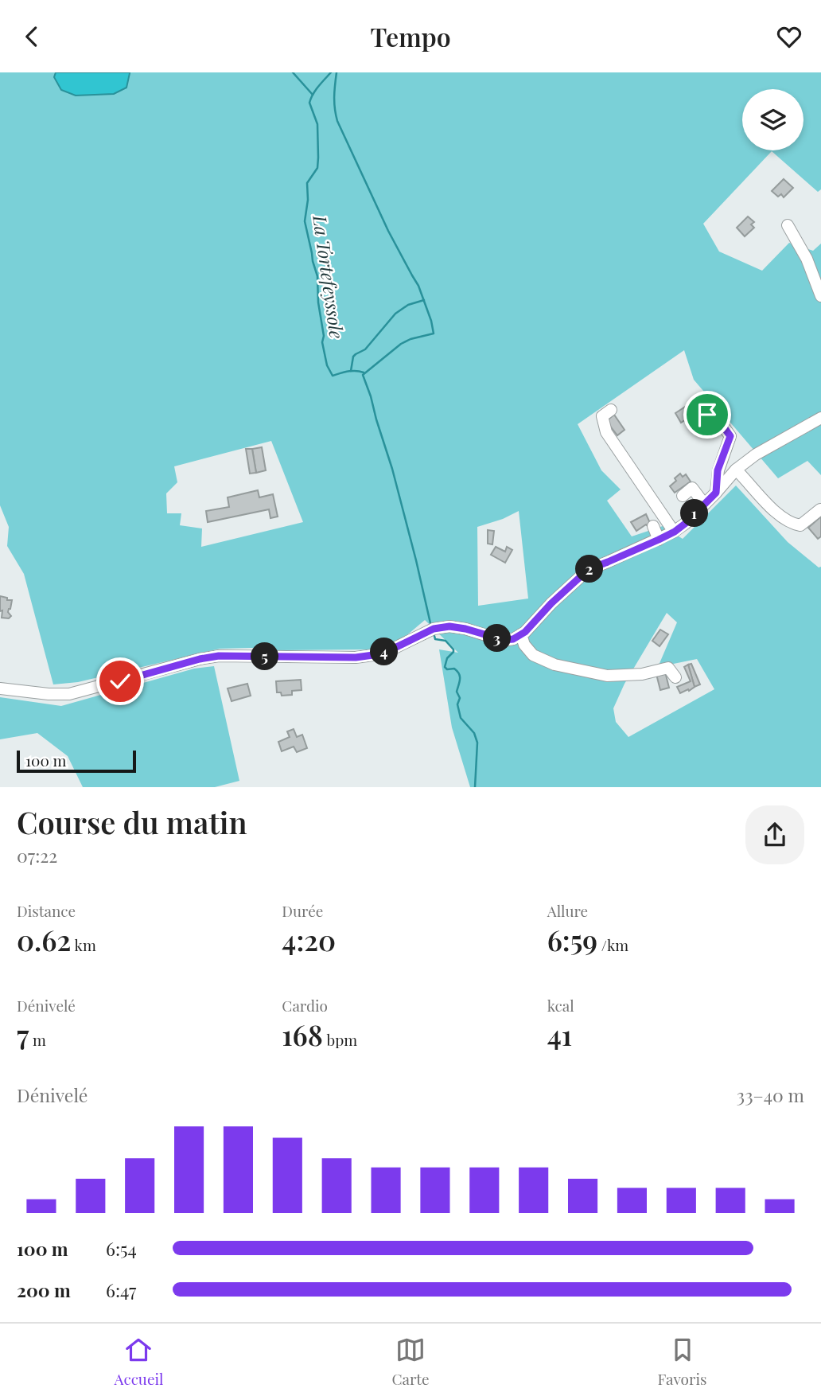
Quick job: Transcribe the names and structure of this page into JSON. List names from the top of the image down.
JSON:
{
  "water": ["La Tortefeyssole"],
  "scale_bar": "100 m",
  "page": {
    "header": "Tempo",
    "pins": [
      "1",
      "2",
      "3",
      "4",
      "5"
    ],
    "scale": "100 m",
    "heading": ["Course du matin", "07:22"],
    "stats": [
      ["Distance", "0.62 km"],
      ["Durée", "4:20"],
      ["Allure", "6:59 /km"],
      ["Dénivelé", "7 m"],
      ["Cardio", "168 bpm"],
      ["kcal", "41"]
    ],
    "chart": ["Dénivelé", "33–40 m"],
    "list": [
      {
        "name": "100 m",
        "note": "6:54"
      },
      {
        "name": "200 m",
        "note": "6:47"
      }
    ],
    "tabs": ["Accueil", "Carte", "Favoris"]
  }
}
